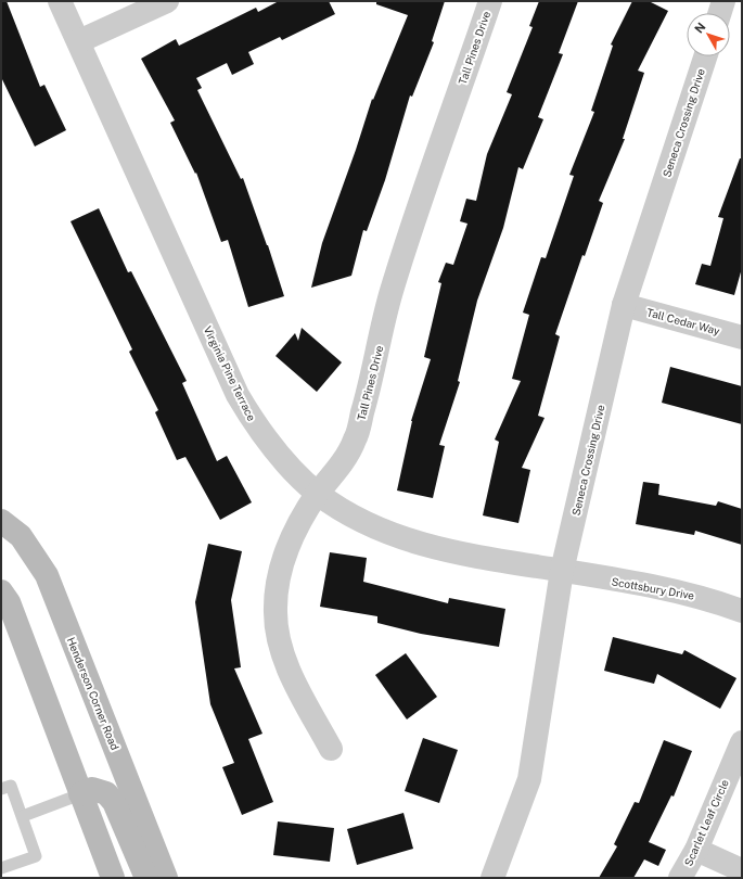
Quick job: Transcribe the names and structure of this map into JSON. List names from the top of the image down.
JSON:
{
  "streets": {
    "street": [
      "Tall Pines Drive",
      "Seneca Crossing Drive",
      "Tall Cedar Way",
      "Virginia Pine Terrace",
      "Scottsbury Drive",
      "Henderson Corner Road",
      "Scarlet Leaf Circle"
    ]
  },
  "crossings": [
    ["Tall Pines Drive", "Virginia Pine Terrace"],
    ["Seneca Crossing Drive", "Tall Cedar Way"],
    ["Seneca Crossing Drive", "Virginia Pine Terrace"],
    ["Seneca Crossing Drive", "Scottsbury Drive"],
    ["Virginia Pine Terrace", "Scottsbury Drive"]
  ],
  "north": "top left"
}
